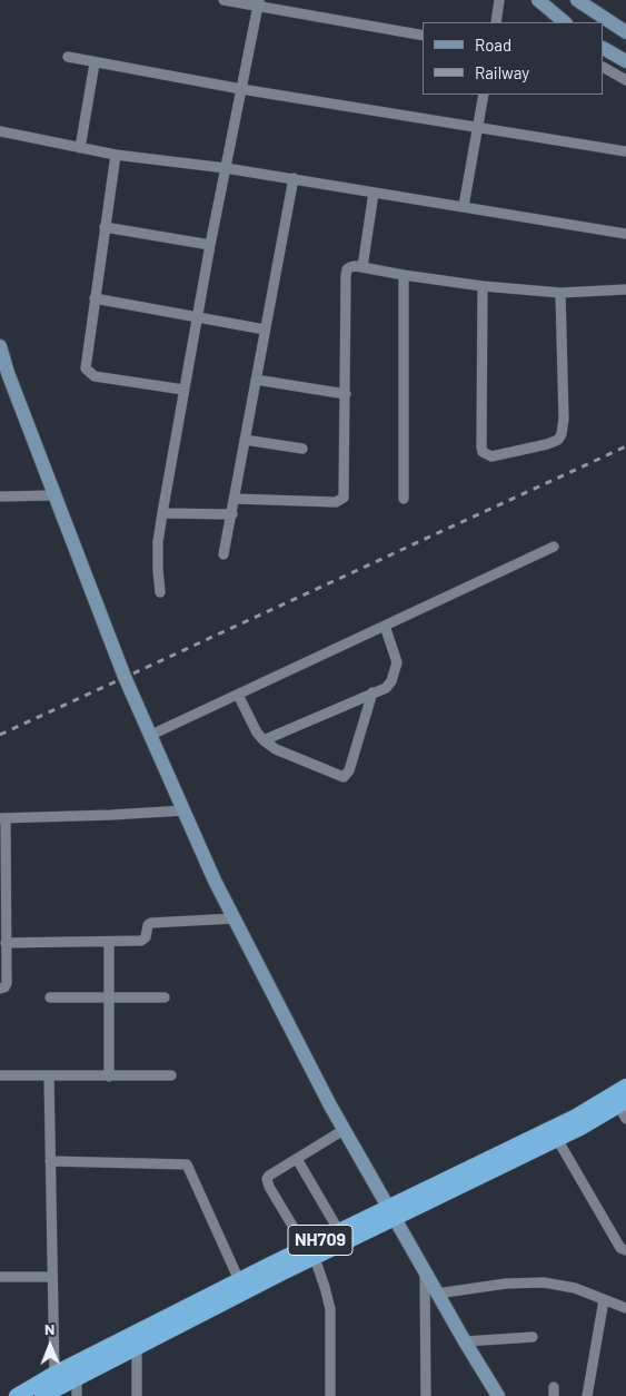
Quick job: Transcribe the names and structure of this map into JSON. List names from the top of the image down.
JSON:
{
  "streets": {
    "highway": ["NH709"]
  },
  "legend": ["Road", "Railway"],
  "north": "top"
}
